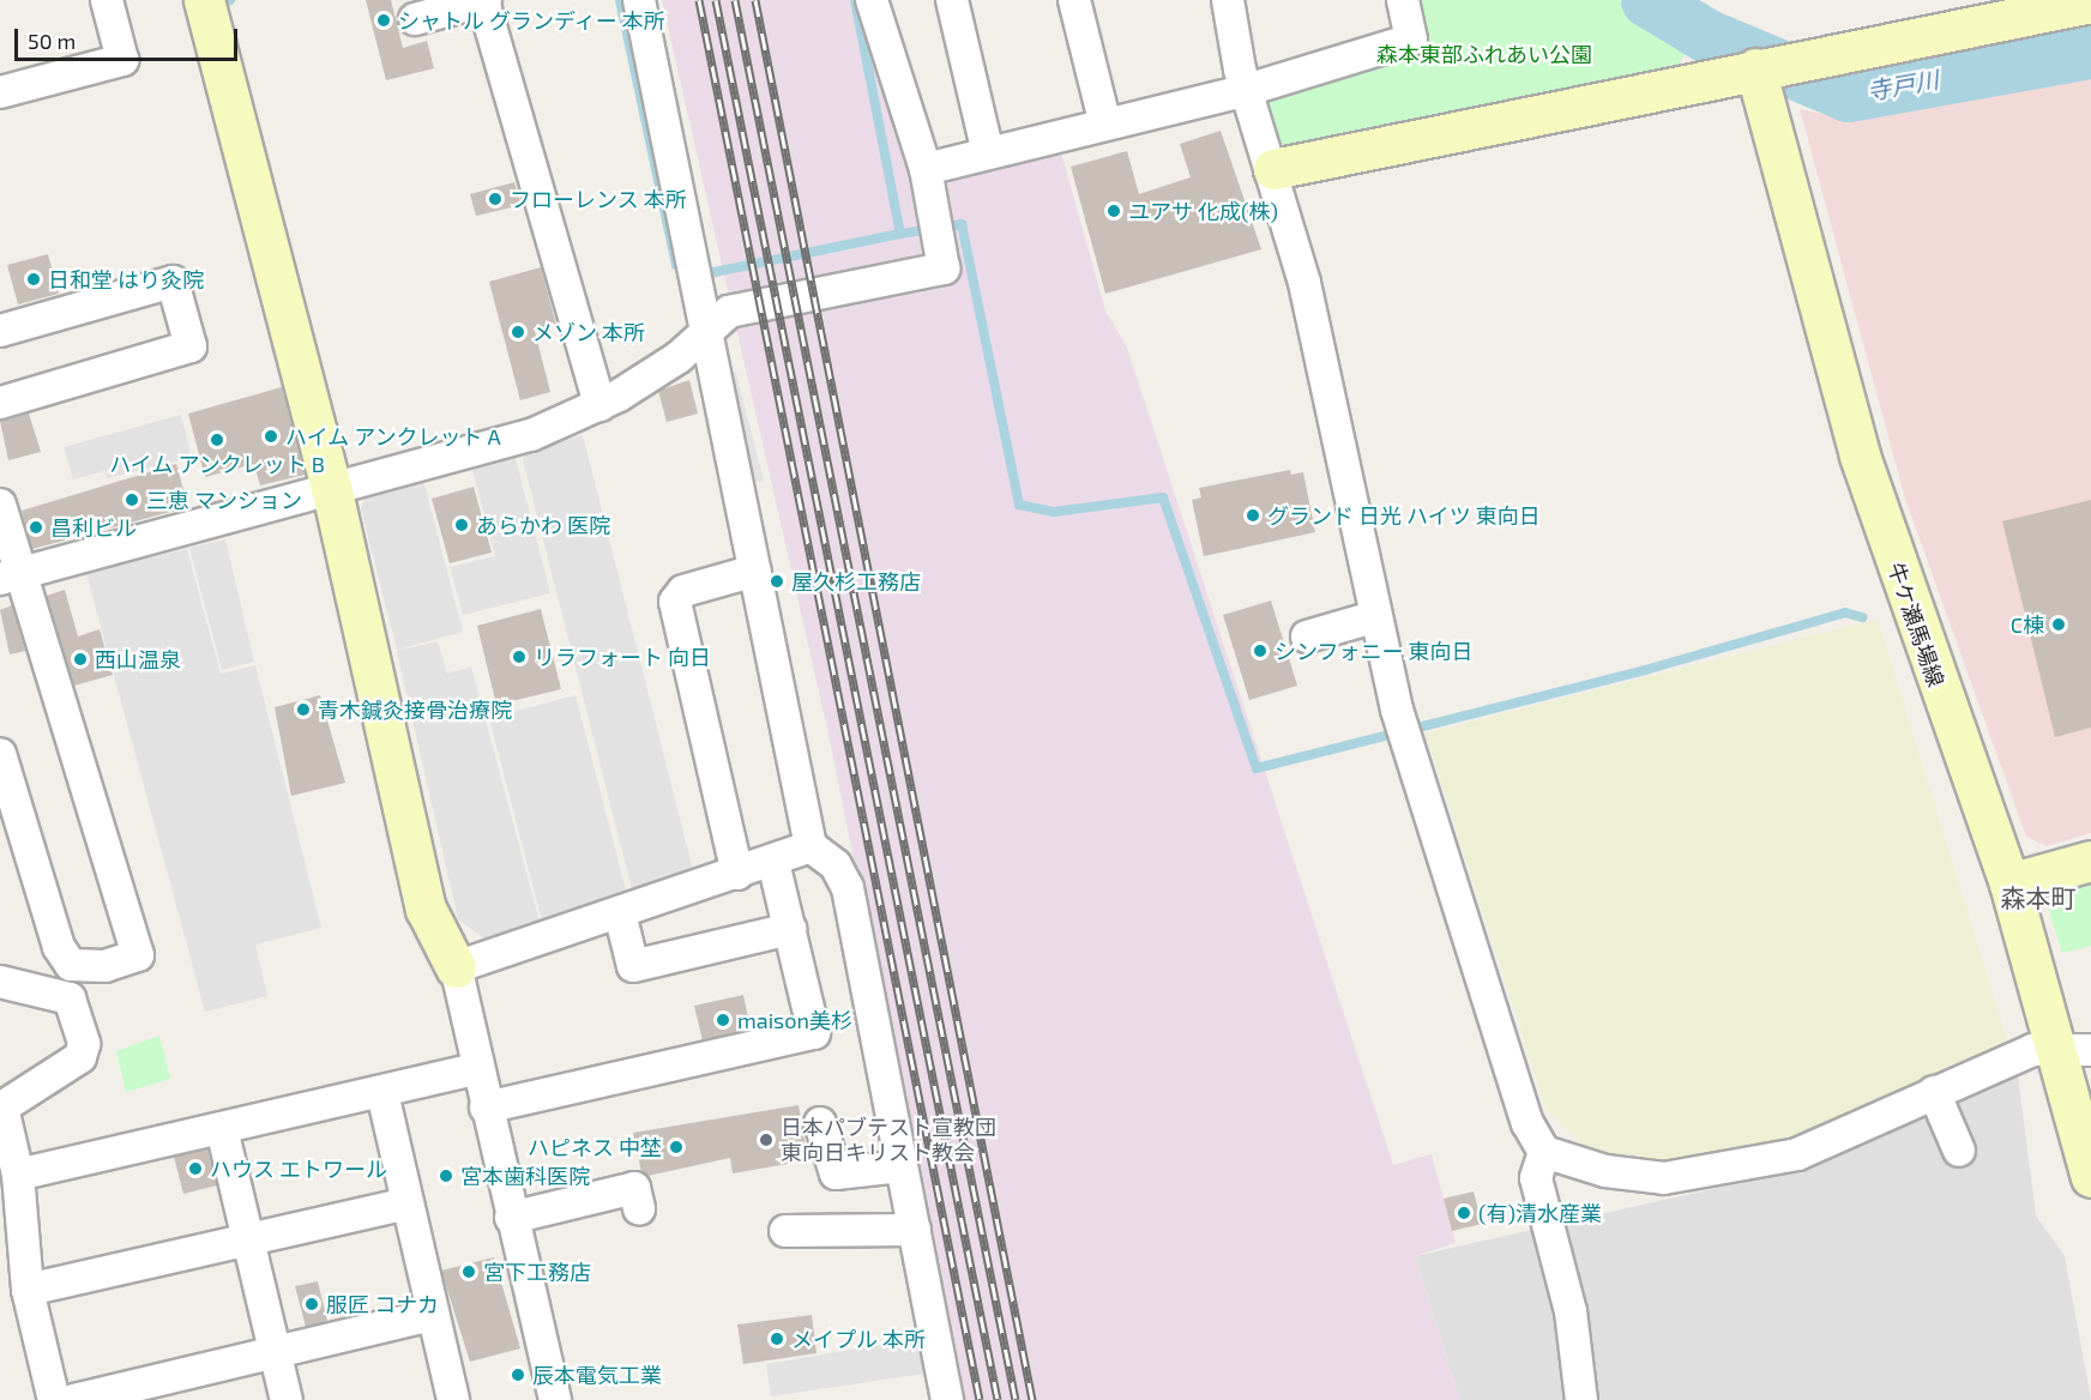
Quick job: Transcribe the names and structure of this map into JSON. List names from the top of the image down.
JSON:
{
  "streets": {
    "street": ["牛ケ瀬馬場線"]
  },
  "districts": ["森本町"],
  "water": ["寺戸川"],
  "parks": ["森本東部ふれあい公園"],
  "places": [
    "シャトル グランディー 本所",
    "フローレンス 本所",
    "ユアサ 化成(株)",
    "日和堂 はり灸院",
    "メゾン 本所",
    "ハイム アンクレット A",
    "ハイム アンクレット B",
    "三恵 マンション",
    "グランド 日光 ハイツ 東向日",
    "あらかわ 医院",
    "昌利ビル",
    "屋久杉工務店",
    "C棟",
    "シンフォニー 東向日",
    "リラフォート 向日",
    "西山温泉",
    "青木鍼灸接骨治療院",
    "maison美杉",
    "日本パブテスト宣教団 東向日キリスト教会",
    "ハピネス 中埜",
    "ハウス エトワール",
    "宮本歯科医院",
    "(有)清水産業",
    "宮下工務店",
    "服匠 コナカ",
    "メイプル 本所",
    "辰本電気工業"
  ],
  "scale_bar": "50 m"
}
